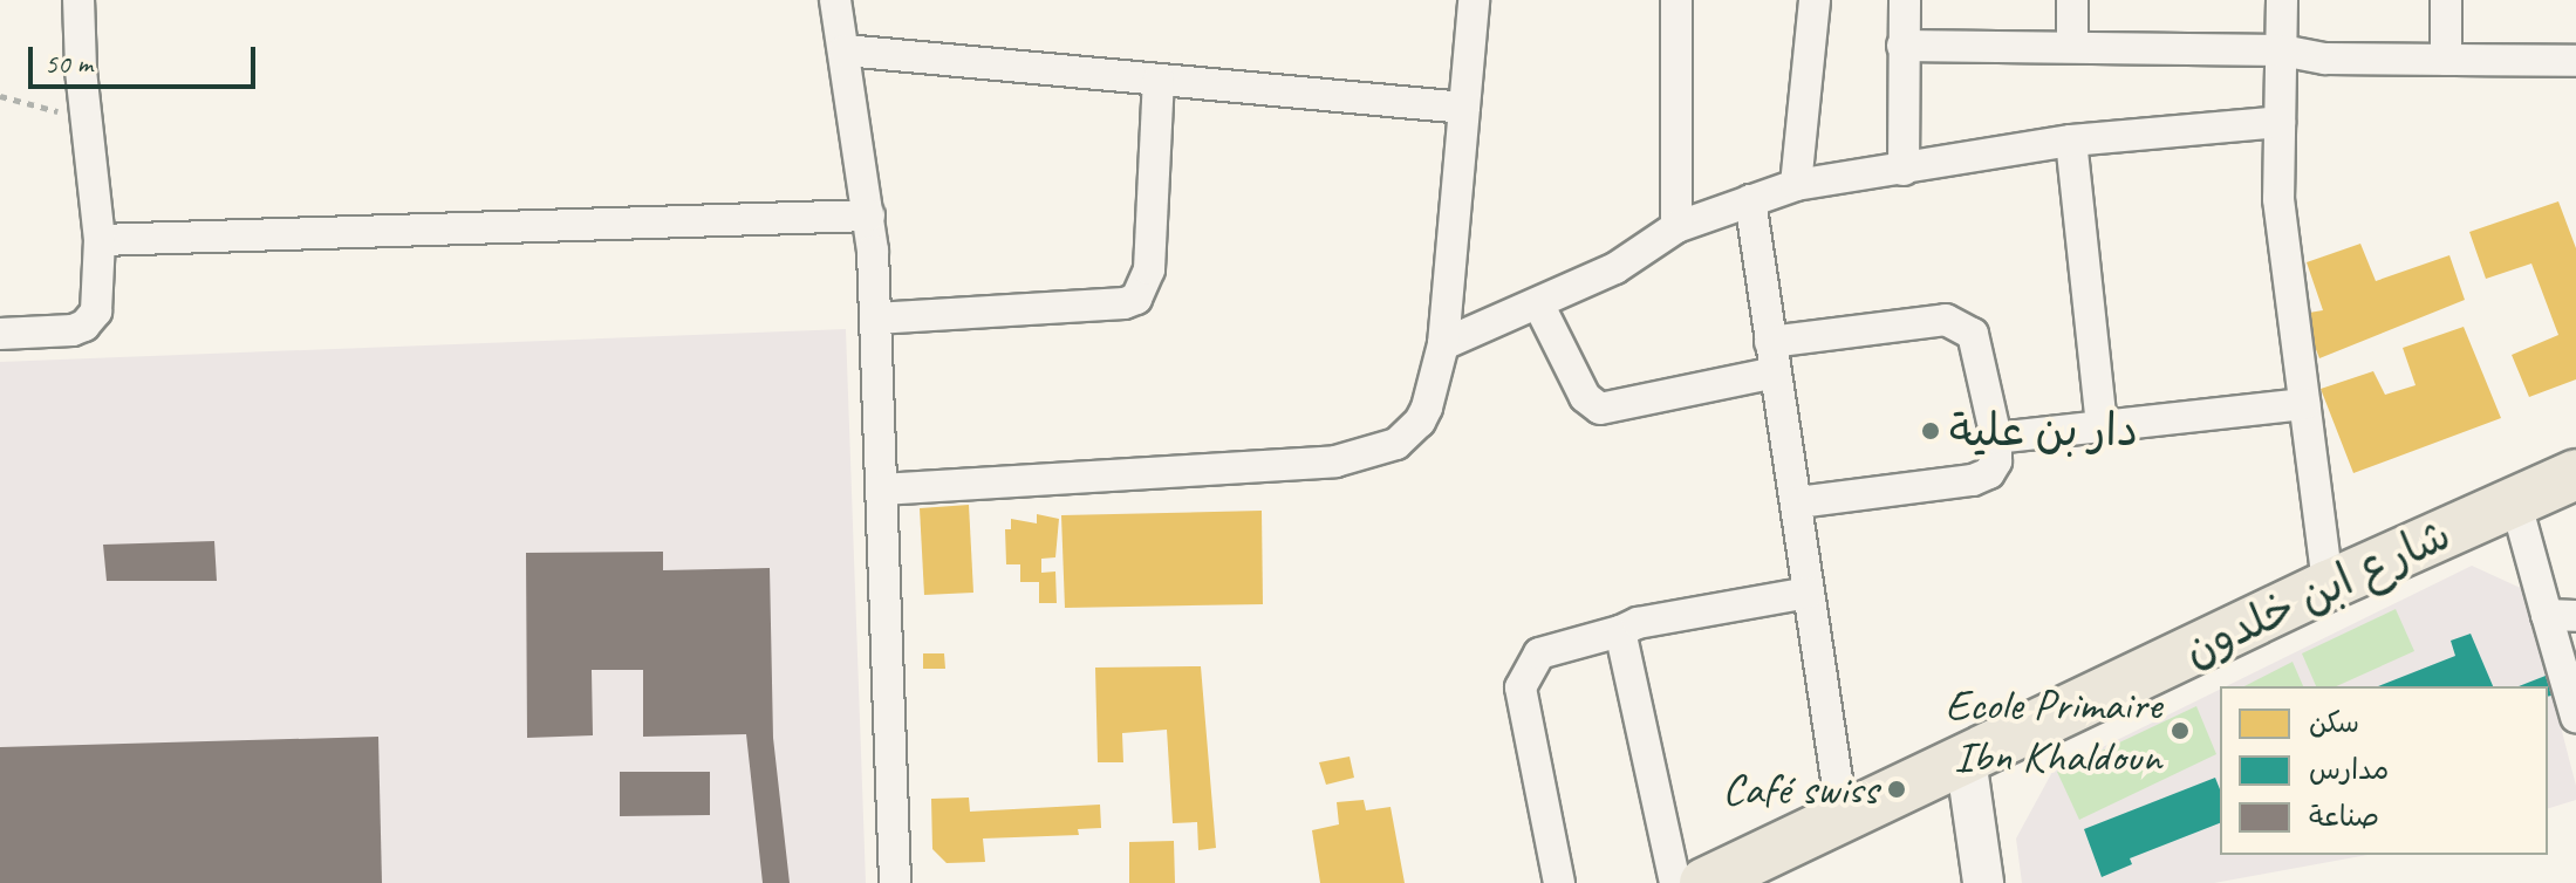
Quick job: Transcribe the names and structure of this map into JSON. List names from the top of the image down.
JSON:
{
  "streets": {
    "main road": ["شارع ابن خلدون"]
  },
  "places": ["دار بن علية", "Ecole Primaire Ibn Khaldoun", "Café swiss"],
  "legend": ["سكن", "مدارس", "صناعة"],
  "scale_bar": "50 m"
}
